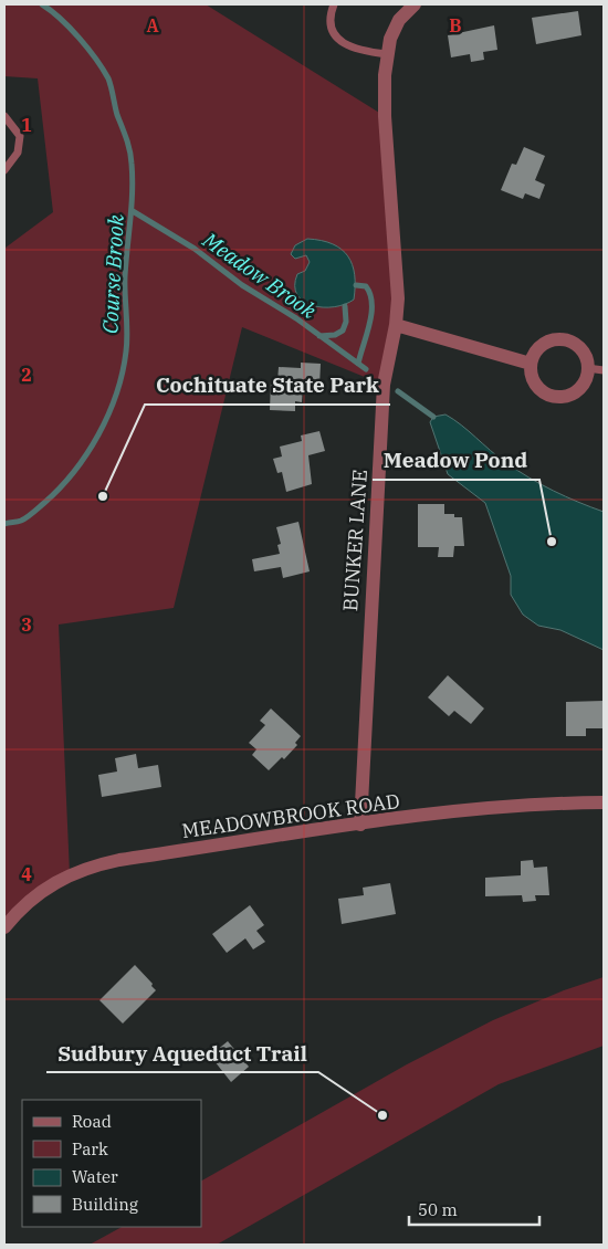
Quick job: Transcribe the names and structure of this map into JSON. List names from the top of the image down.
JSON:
{
  "streets": {
    "street": ["BUNKER LANE", "MEADOWBROOK ROAD"]
  },
  "crossings": [
    ["BUNKER LANE", "MEADOWBROOK ROAD"]
  ],
  "water": ["Course Brook", "Meadow Brook"],
  "places": ["Cochituate State Park", "Meadow Pond", "Sudbury Aqueduct Trail"],
  "legend": [
    "Road",
    "Park",
    "Water",
    "Building"
  ],
  "scale_bar": "50 m",
  "grid": {
    "columns": ["A", "B"],
    "rows": [
      "1",
      "2",
      "3",
      "4"
    ]
  }
}
